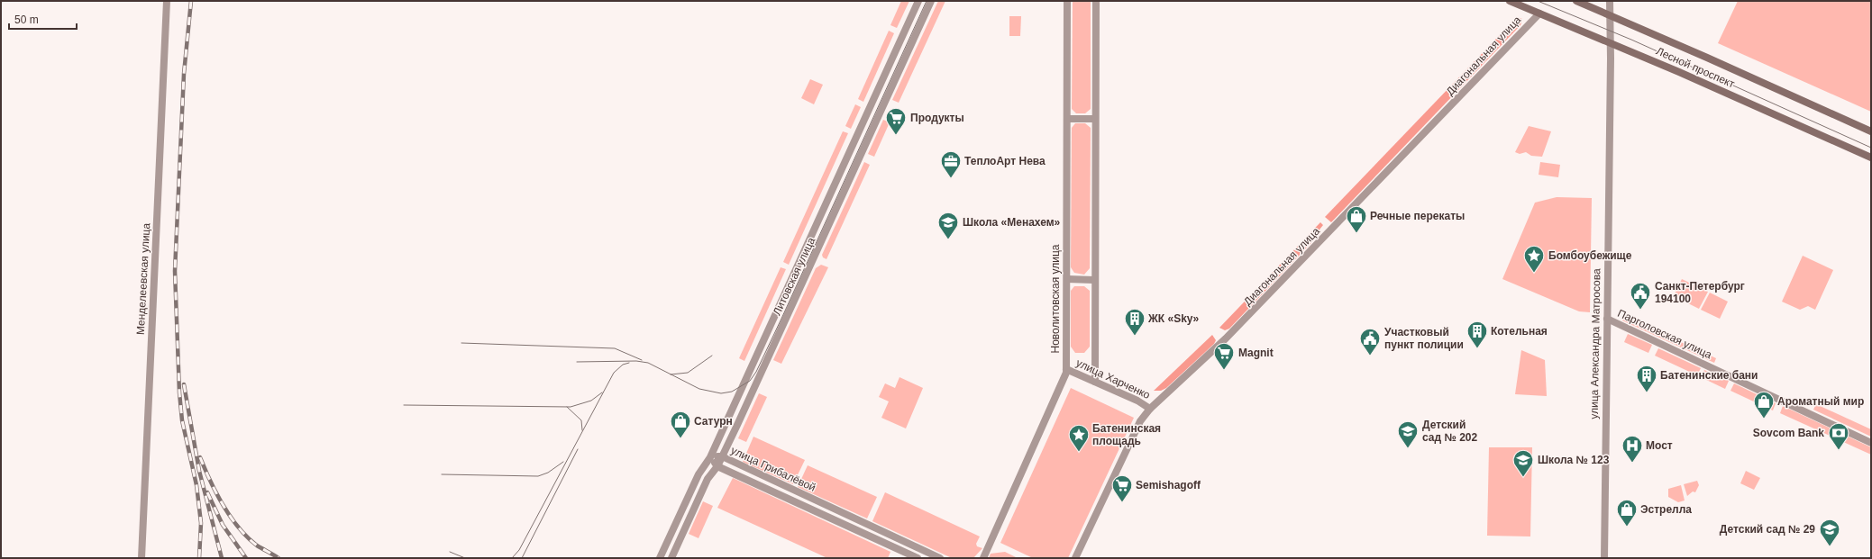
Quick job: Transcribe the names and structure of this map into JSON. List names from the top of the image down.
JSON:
{
  "streets": {
    "main road": ["Лесной проспект"],
    "street": [
      "Диагональная улица",
      "Литовская улица",
      "Менделеевская улица",
      "Новолитовская улица",
      "Парголовская улица",
      "улица Александра Матросова",
      "улица Харченко",
      "улица Грибалёвой"
    ]
  },
  "crossings": [
    ["Диагональная улица", "Лесной проспект"],
    ["Диагональная улица", "улица Харченко"],
    ["Лесной проспект", "улица Александра Матросова"],
    ["Литовская улица", "улица Грибалёвой"],
    ["Новолитовская улица", "улица Харченко"],
    ["Парголовская улица", "улица Александра Матросова"]
  ],
  "places": {
    "supermarket": ["Продукты", "Magnit", "Semishagoff"],
    "office": ["ТеплоАрт Нева"],
    "shop": [
      "Речные перекаты",
      "Ароматный мир",
      "Сатурн",
      "Эстрелла"
    ],
    "school or university": [
      "Школа «Менахем»",
      "Детский сад № 202",
      "Школа № 123",
      "Детский сад № 29"
    ],
    "place": ["Бомбоубежище", "Батенинская площадь"],
    "public building": ["Санкт-Петербург 194100", "Участковый пункт полиции"],
    "building": ["ЖК «Sky»", "Котельная", "Батенинские бани"],
    "bank": ["Sovcom Bank"],
    "hospital": ["Мост"]
  },
  "scale_bar": "50 m"
}
